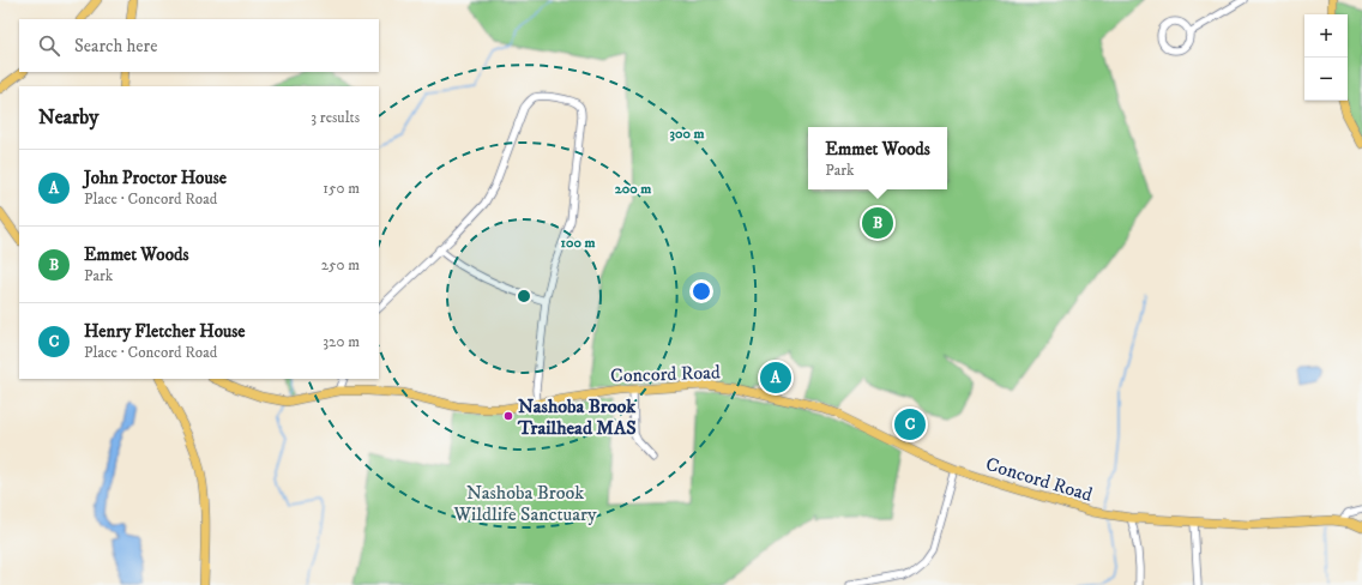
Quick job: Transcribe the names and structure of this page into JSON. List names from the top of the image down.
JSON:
{
  "streets": {
    "main road": ["Concord Road"]
  },
  "parks": ["Nashoba Brook Wildlife Sanctuary"],
  "places": ["Nashoba Brook Trailhead MAS"],
  "page": {
    "map_buttons": ["+", "−"],
    "search": "Search here",
    "heading": ["Nearby", "3 results"],
    "popup": ["Emmet Woods", "Park"],
    "list": [
      {
        "mark": "A",
        "name": "John Proctor House",
        "note": "Place · Concord Road",
        "value": "150 m"
      },
      {
        "mark": "B",
        "name": "Emmet Woods",
        "note": "Park",
        "value": "250 m"
      },
      {
        "mark": "C",
        "name": "Henry Fletcher House",
        "note": "Place · Concord Road",
        "value": "320 m"
      }
    ],
    "pins": ["B", "A", "C"]
  },
  "rings": ["300 m", "200 m", "100 m"]
}
